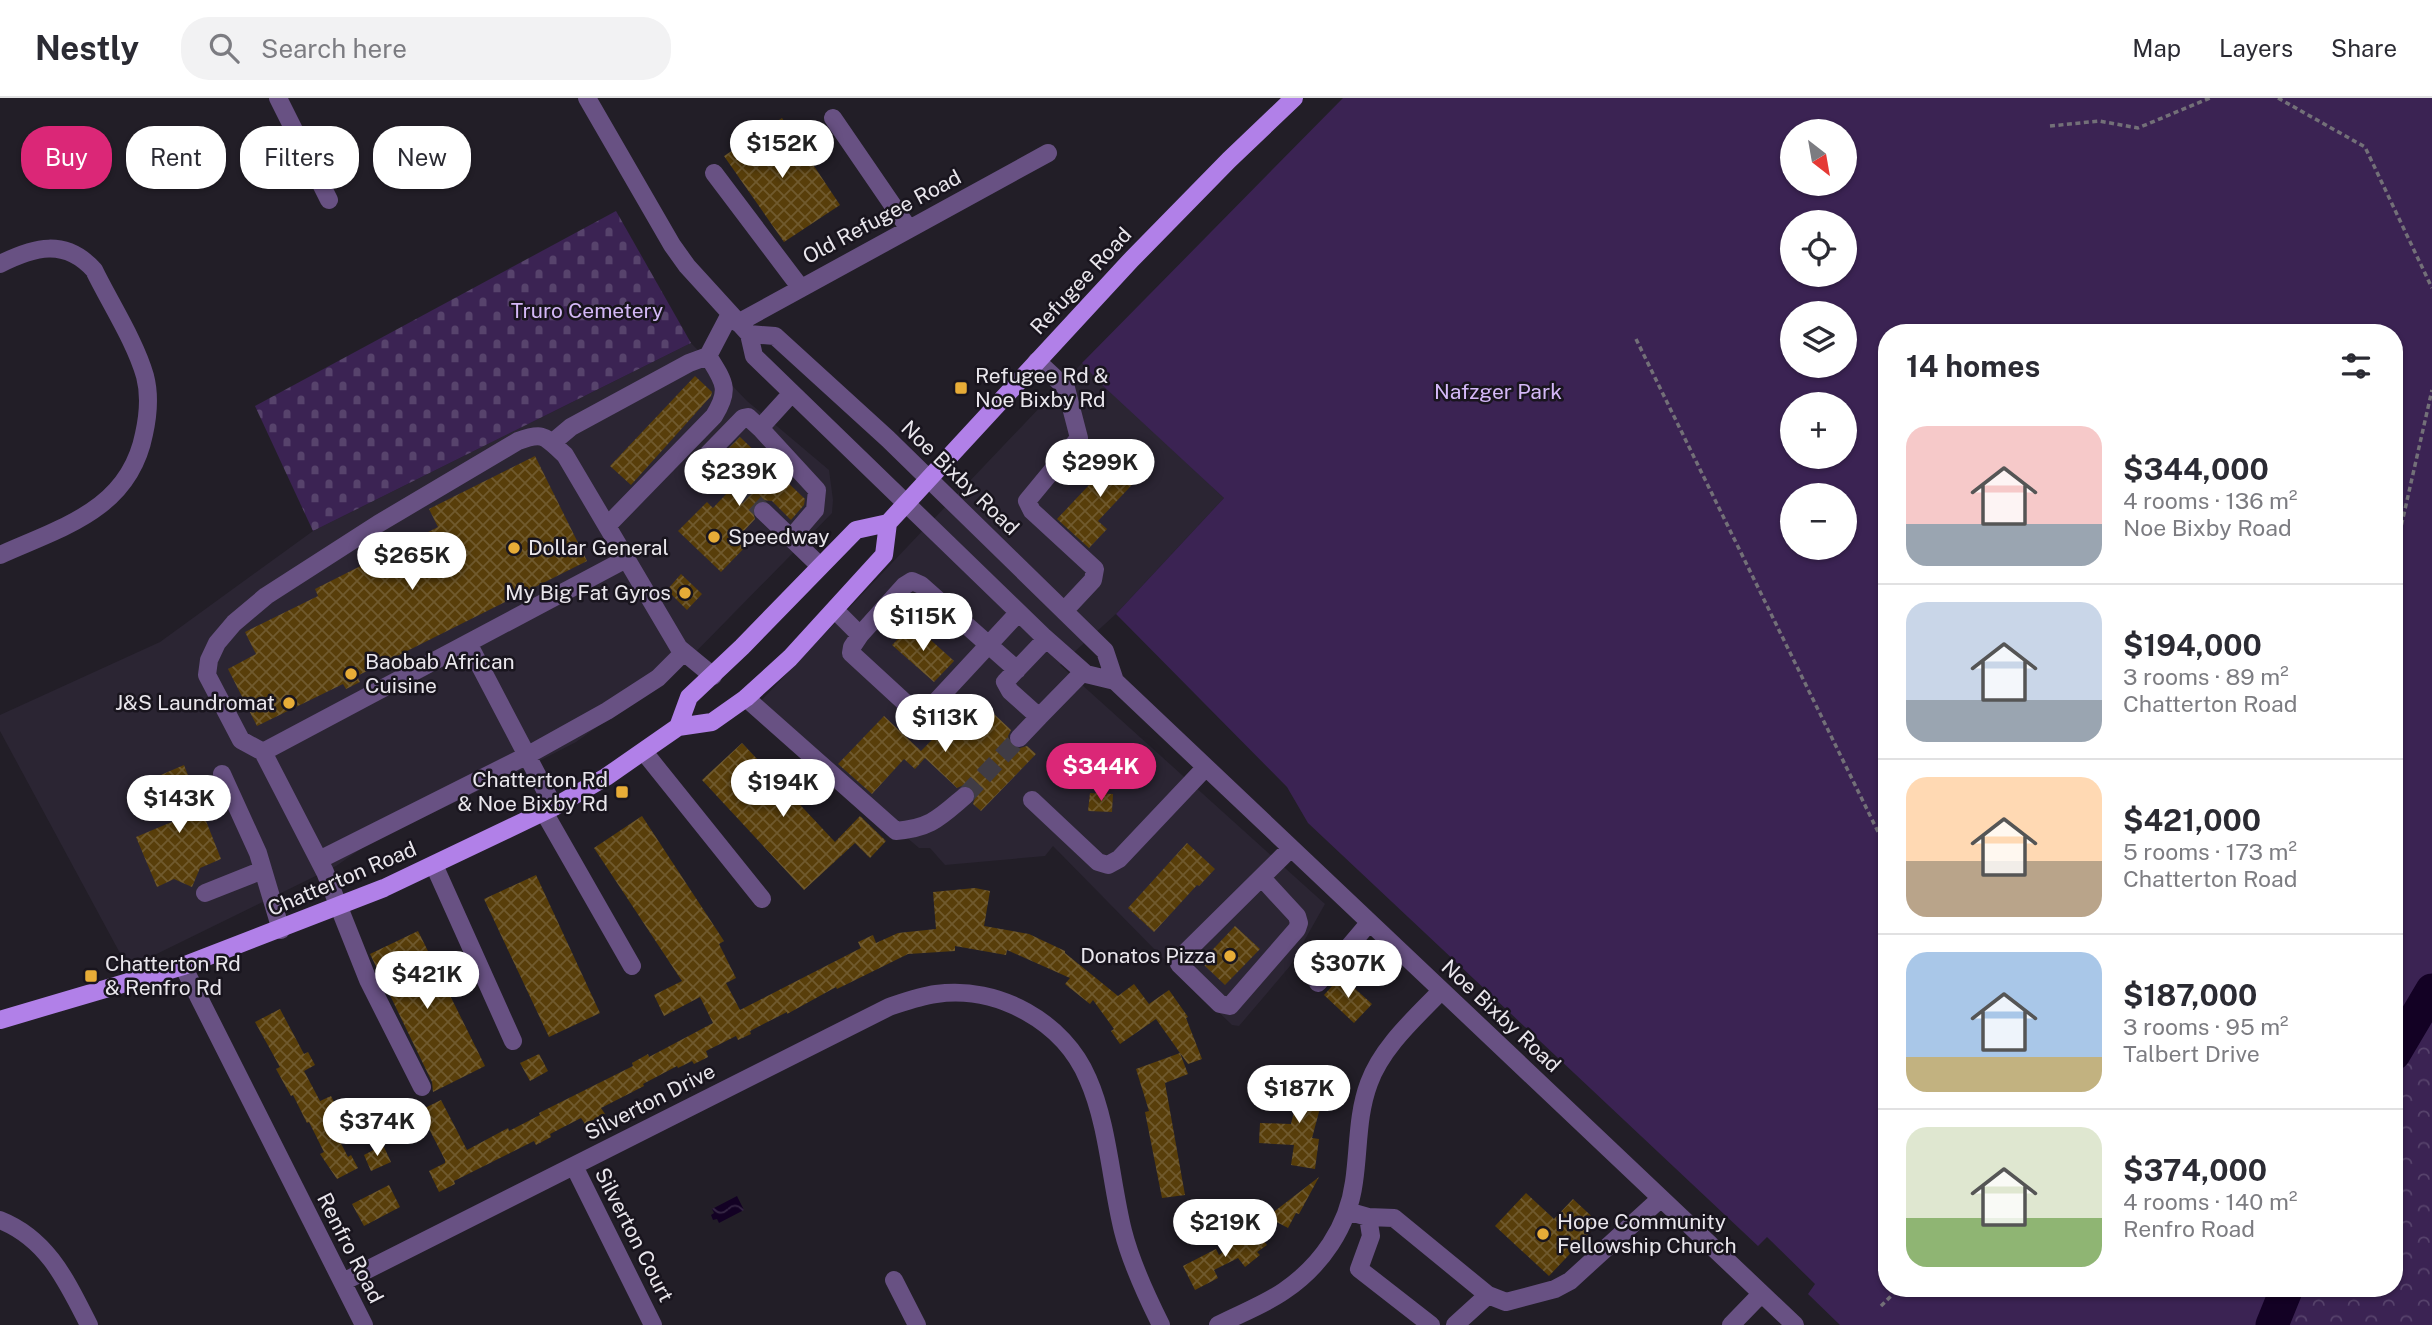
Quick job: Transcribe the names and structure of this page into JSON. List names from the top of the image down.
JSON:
{
  "streets": {
    "main road": ["Refugee Road", "Chatterton Road"],
    "street": [
      "Old Refugee Road",
      "Noe Bixby Road",
      "Silverton Drive",
      "Silverton Court",
      "Renfro Road"
    ]
  },
  "crossings": [
    ["Old Refugee Road", "Noe Bixby Road"],
    ["Refugee Road", "Noe Bixby Road"],
    ["Chatterton Road", "Renfro Road"],
    ["Silverton Drive", "Silverton Court"],
    ["Silverton Drive", "Renfro Road"]
  ],
  "parks": ["Truro Cemetery", "Nafzger Park"],
  "places": {
    "transit": ["Refugee Rd & Noe Bixby Rd", "Chatterton Rd & Noe Bixby Rd", "Chatterton Rd & Renfro Rd"],
    "other": [
      "Speedway",
      "Dollar General",
      "My Big Fat Gyros",
      "Baobab African Cuisine",
      "J&S Laundromat",
      "Donatos Pizza",
      "Hope Community Fellowship Church"
    ]
  },
  "north": "bottom right",
  "page": {
    "header": "Nestly",
    "search": "Search here",
    "nav": ["Map", "Layers", "Share"],
    "map_buttons": ["+", "−"],
    "price": [
      "$152K",
      "$299K",
      "$239K",
      "$265K",
      "$115K",
      "$113K",
      "$344K",
      "$194K",
      "$143K",
      "$307K",
      "$421K",
      "$187K",
      "$374K",
      "$219K"
    ],
    "chip": [
      "Buy",
      "Rent",
      "Filters",
      "New"
    ],
    "heading": "14 homes",
    "list": [
      {
        "name": "$344,000",
        "note": "4 rooms · 136 m² · Noe Bixby Road"
      },
      {
        "name": "$194,000",
        "note": "3 rooms · 89 m² · Chatterton Road"
      },
      {
        "name": "$421,000",
        "note": "5 rooms · 173 m² · Chatterton Road"
      },
      {
        "name": "$187,000",
        "note": "3 rooms · 95 m² · Talbert Drive"
      },
      {
        "name": "$374,000",
        "note": "4 rooms · 140 m² · Renfro Road"
      }
    ]
  }
}
